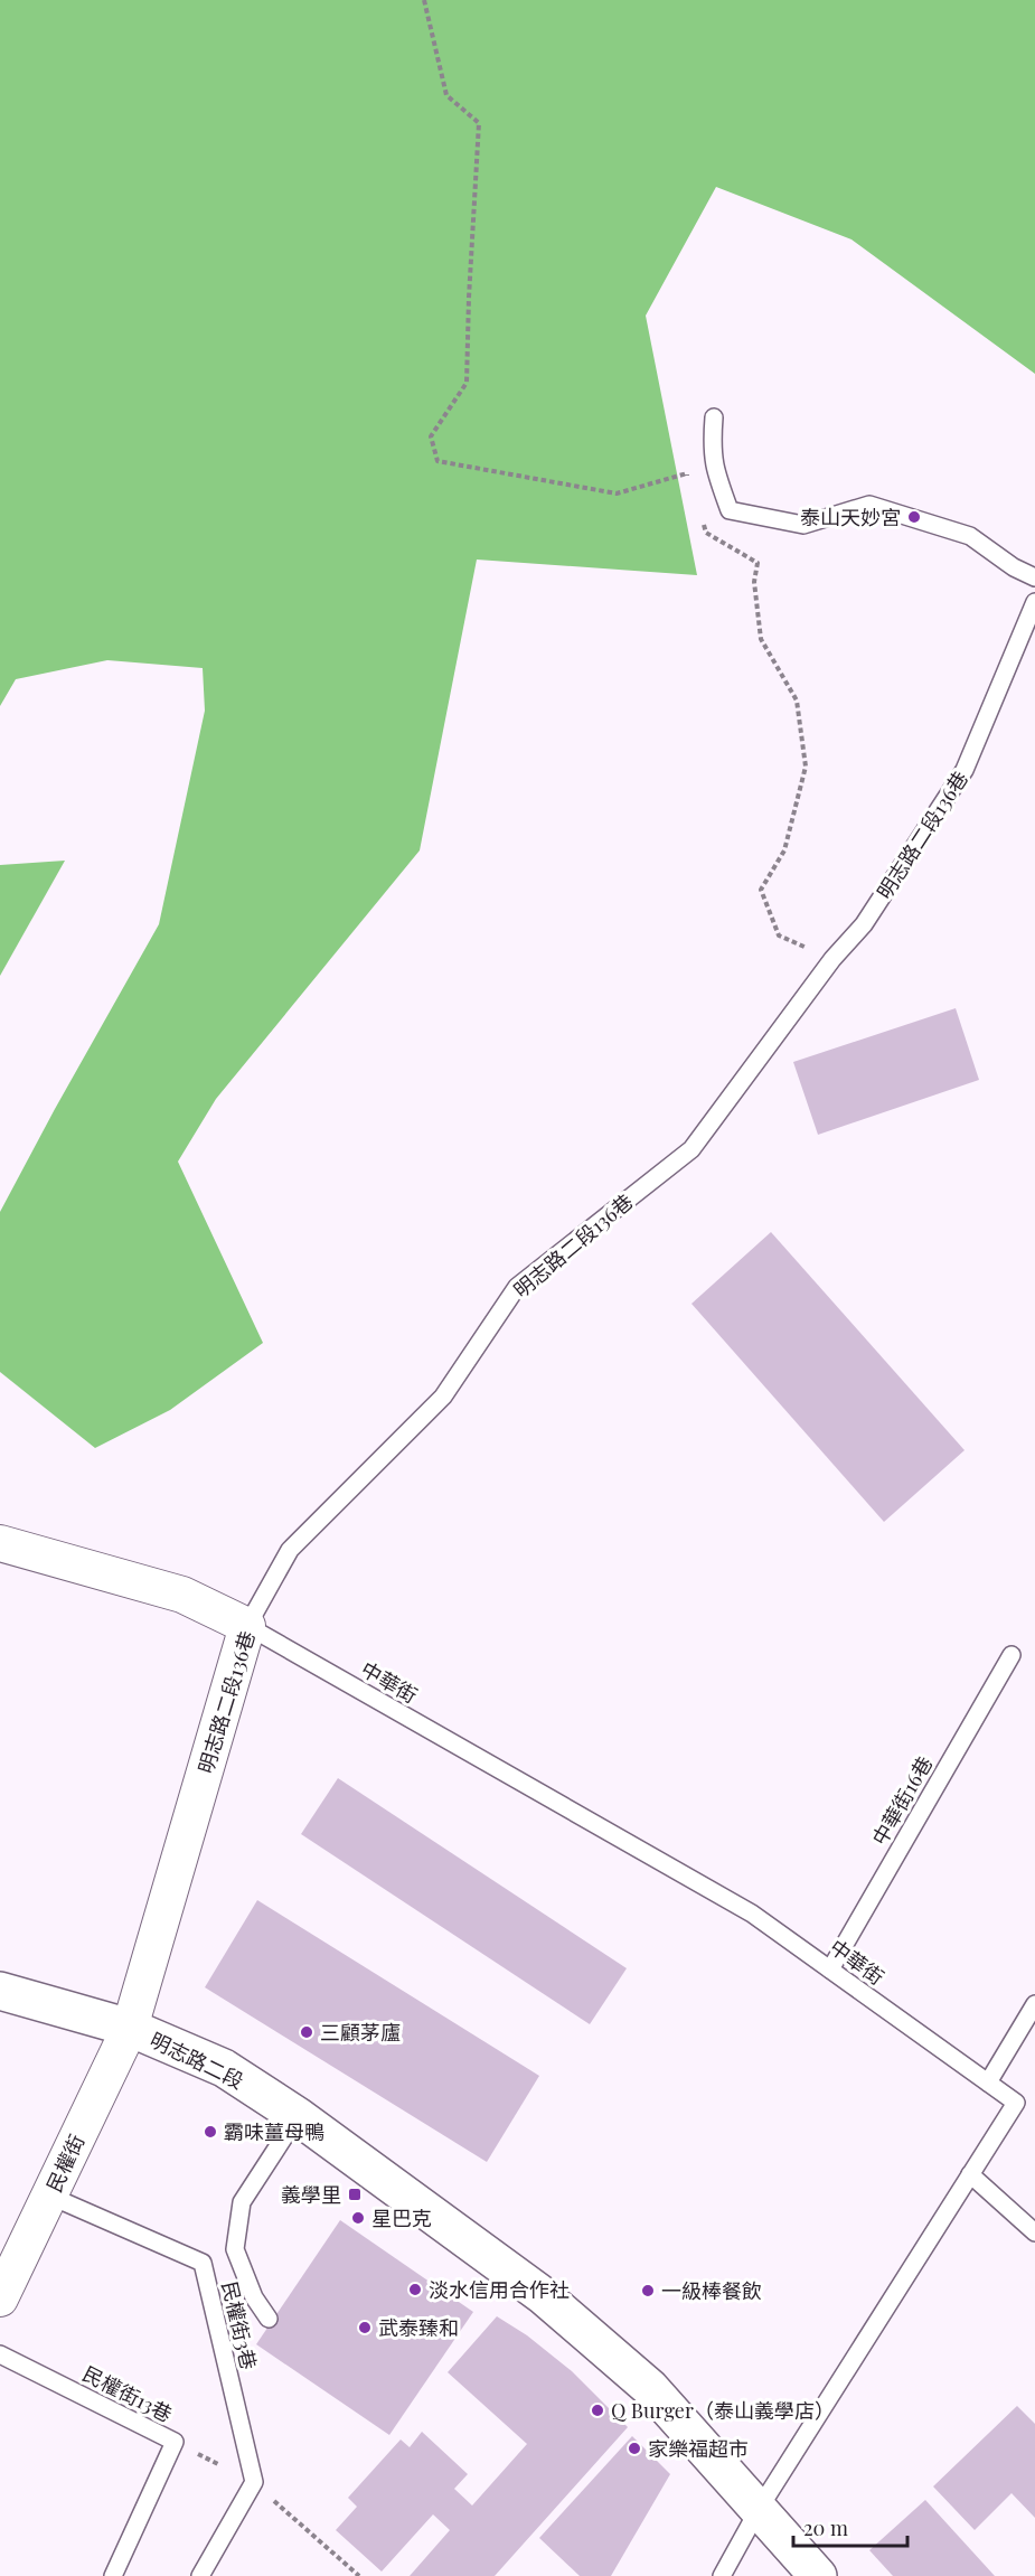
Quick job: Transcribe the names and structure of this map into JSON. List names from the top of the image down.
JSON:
{
  "streets": {
    "main road": ["明志路二段"],
    "street": ["明志路二段136巷", "民權街"],
    "lane": [
      "中華街",
      "中華街16巷",
      "民權街3巷",
      "民權街13巷"
    ]
  },
  "crossings": [
    ["明志路二段136巷", "中華街"],
    ["明志路二段136巷", "明志路二段"],
    ["明志路二段136巷", "民權街"],
    ["中華街", "中華街16巷"],
    ["中華街", "明志路二段"],
    ["明志路二段", "民權街"],
    ["民權街", "民權街3巷"]
  ],
  "places": {
    "other": [
      "泰山天妙宮",
      "三顧茅廬",
      "霸味薑母鴨",
      "星巴克",
      "淡水信用合作社",
      "一級棒餐飲",
      "武泰臻和",
      "Q Burger（泰山義學店）",
      "家樂福超市"
    ],
    "transit": ["義學里"]
  },
  "scale_bar": "20 m"
}
